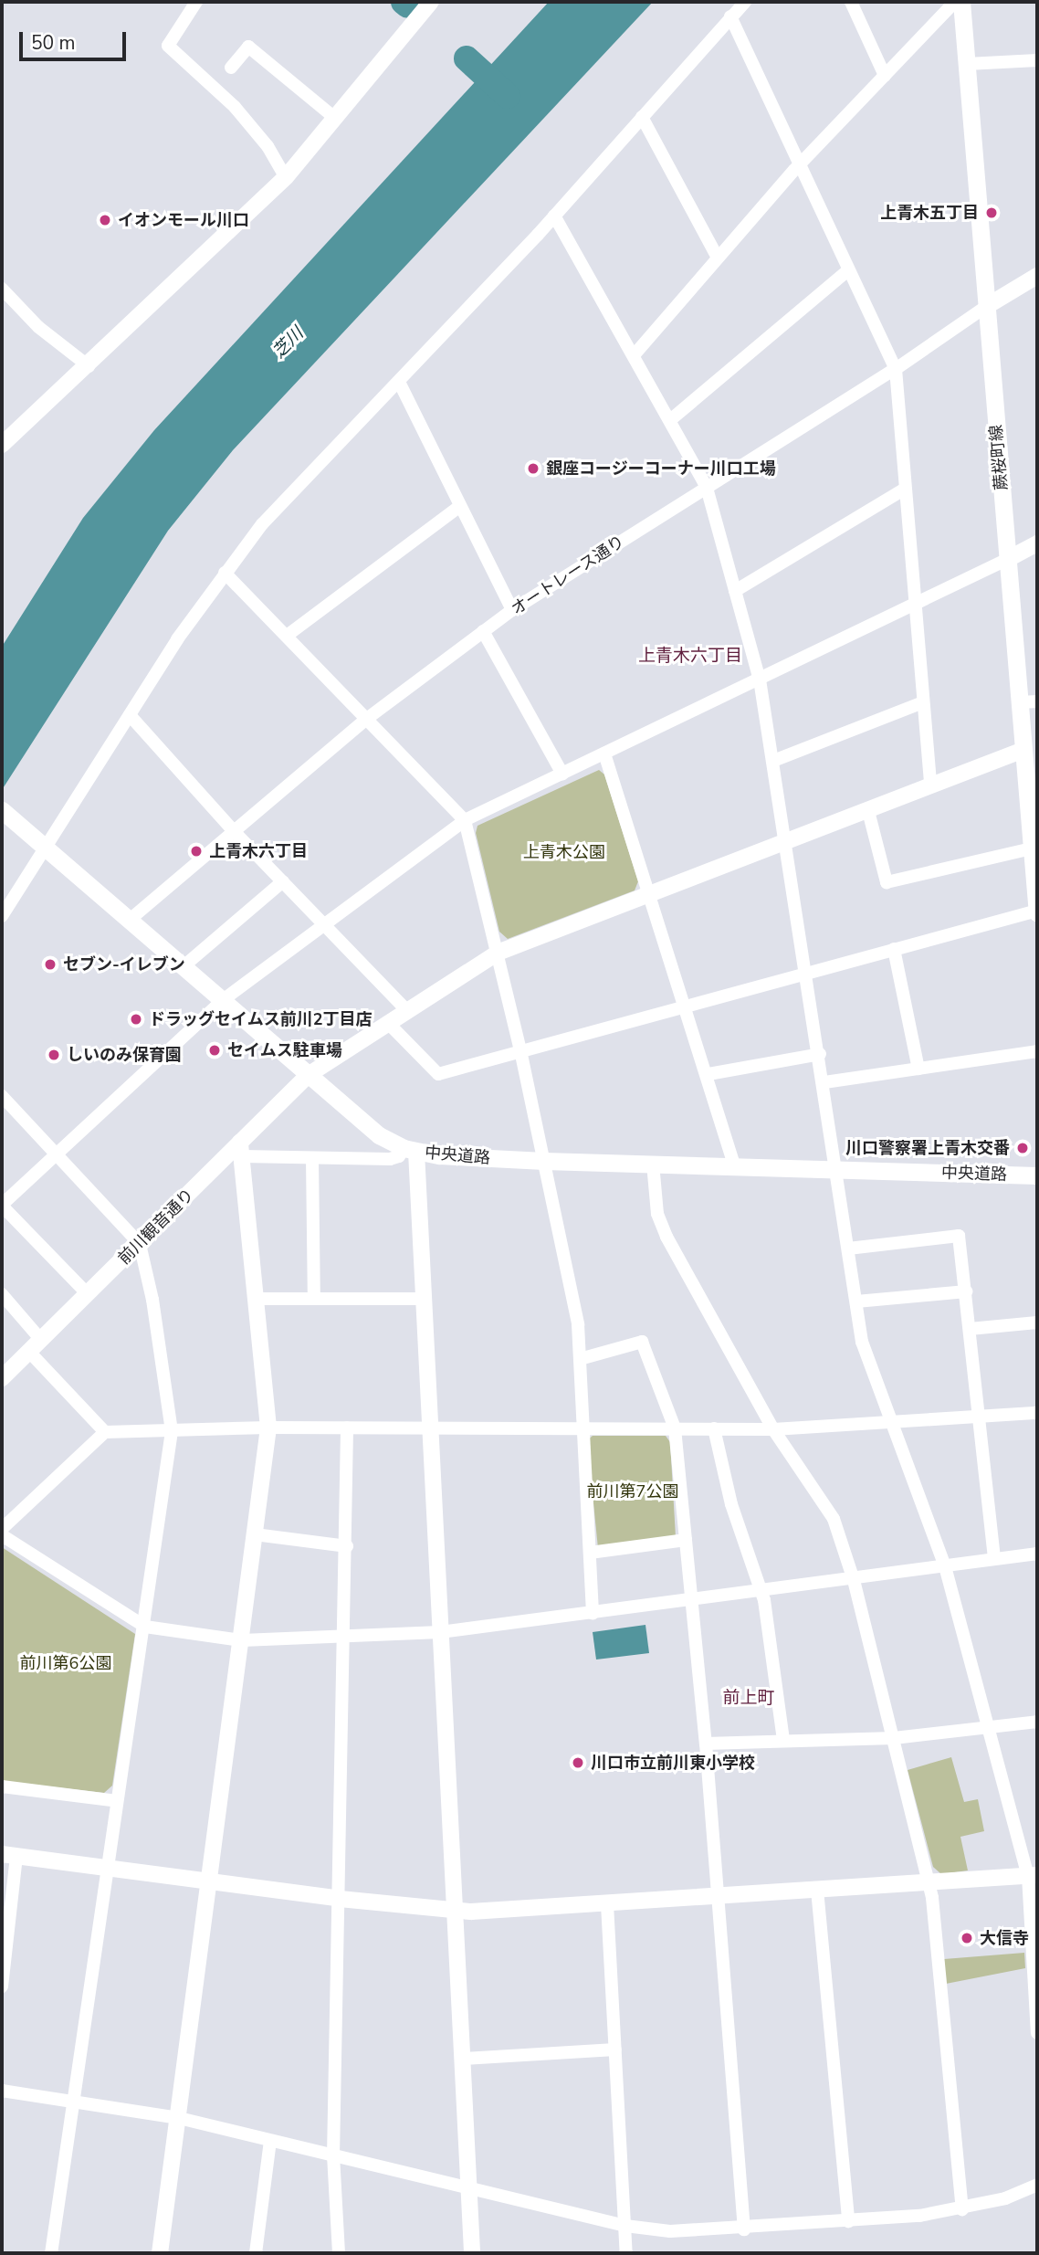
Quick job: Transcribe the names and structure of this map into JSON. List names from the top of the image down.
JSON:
{
  "streets": {
    "main road": ["蕨桜町線", "中央道路"],
    "street": ["オートレース通り", "前川観音通り"]
  },
  "crossings": [
    ["蕨桜町線", "オートレース通り"],
    ["蕨桜町線", "前川観音通り"],
    ["オートレース通り", "中央道路"],
    ["中央道路", "前川観音通り"]
  ],
  "districts": ["上青木六丁目", "前上町"],
  "water": ["芝川"],
  "parks": ["上青木公園", "前川第7公園", "前川第6公園"],
  "places": [
    "上青木五丁目",
    "イオンモール川口",
    "銀座コージーコーナー川口工場",
    "上青木六丁目",
    "セブン-イレブン",
    "ドラッグセイムス前川2丁目店",
    "セイムス駐車場",
    "しいのみ保育園",
    "川口警察署上青木交番",
    "川口市立前川東小学校",
    "大信寺"
  ],
  "scale_bar": "50 m"
}
